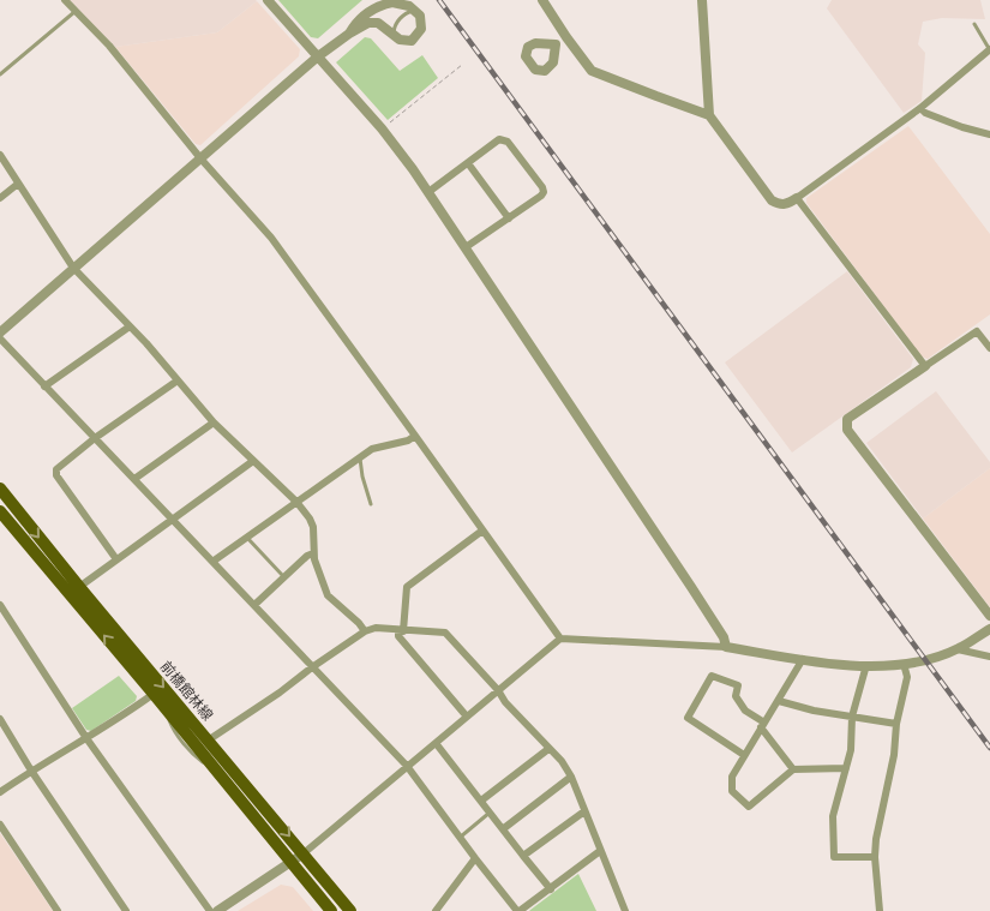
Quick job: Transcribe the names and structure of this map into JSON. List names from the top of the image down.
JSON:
{
  "streets": {
    "main road": ["前橋館林線"]
  }
}
